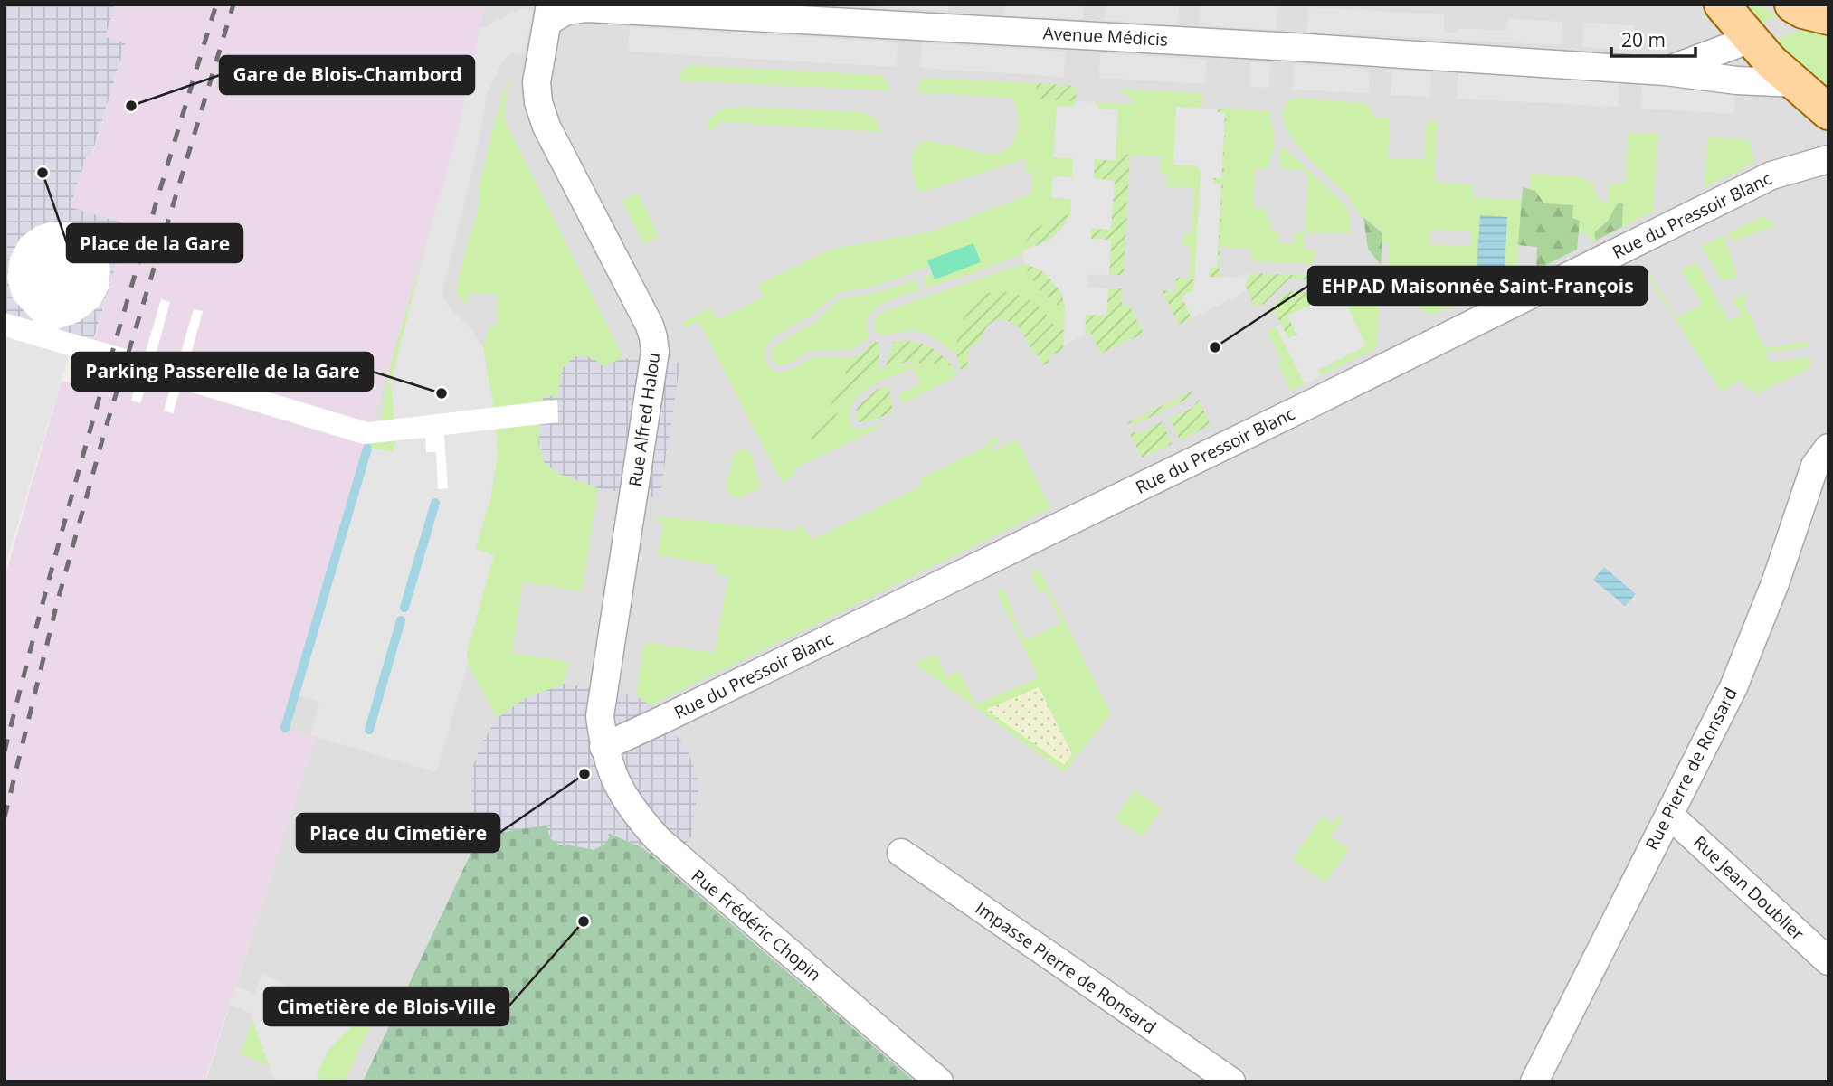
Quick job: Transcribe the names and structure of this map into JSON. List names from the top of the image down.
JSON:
{
  "streets": {
    "street": [
      "Avenue Médicis",
      "Rue du Pressoir Blanc",
      "Rue Alfred Halou",
      "Rue Pierre de Ronsard",
      "Rue Jean Doublier",
      "Rue Frédéric Chopin",
      "Impasse Pierre de Ronsard"
    ]
  },
  "crossings": [
    ["Avenue Médicis", "Rue Alfred Halou"],
    ["Rue du Pressoir Blanc", "Rue Alfred Halou"],
    ["Rue du Pressoir Blanc", "Rue Frédéric Chopin"],
    ["Rue Alfred Halou", "Rue Frédéric Chopin"],
    ["Rue Pierre de Ronsard", "Rue Jean Doublier"]
  ],
  "places": [
    "Gare de Blois-Chambord",
    "Place de la Gare",
    "EHPAD Maisonnée Saint-François",
    "Parking Passerelle de la Gare",
    "Place du Cimetière",
    "Cimetière de Blois-Ville"
  ],
  "scale_bar": "20 m"
}
